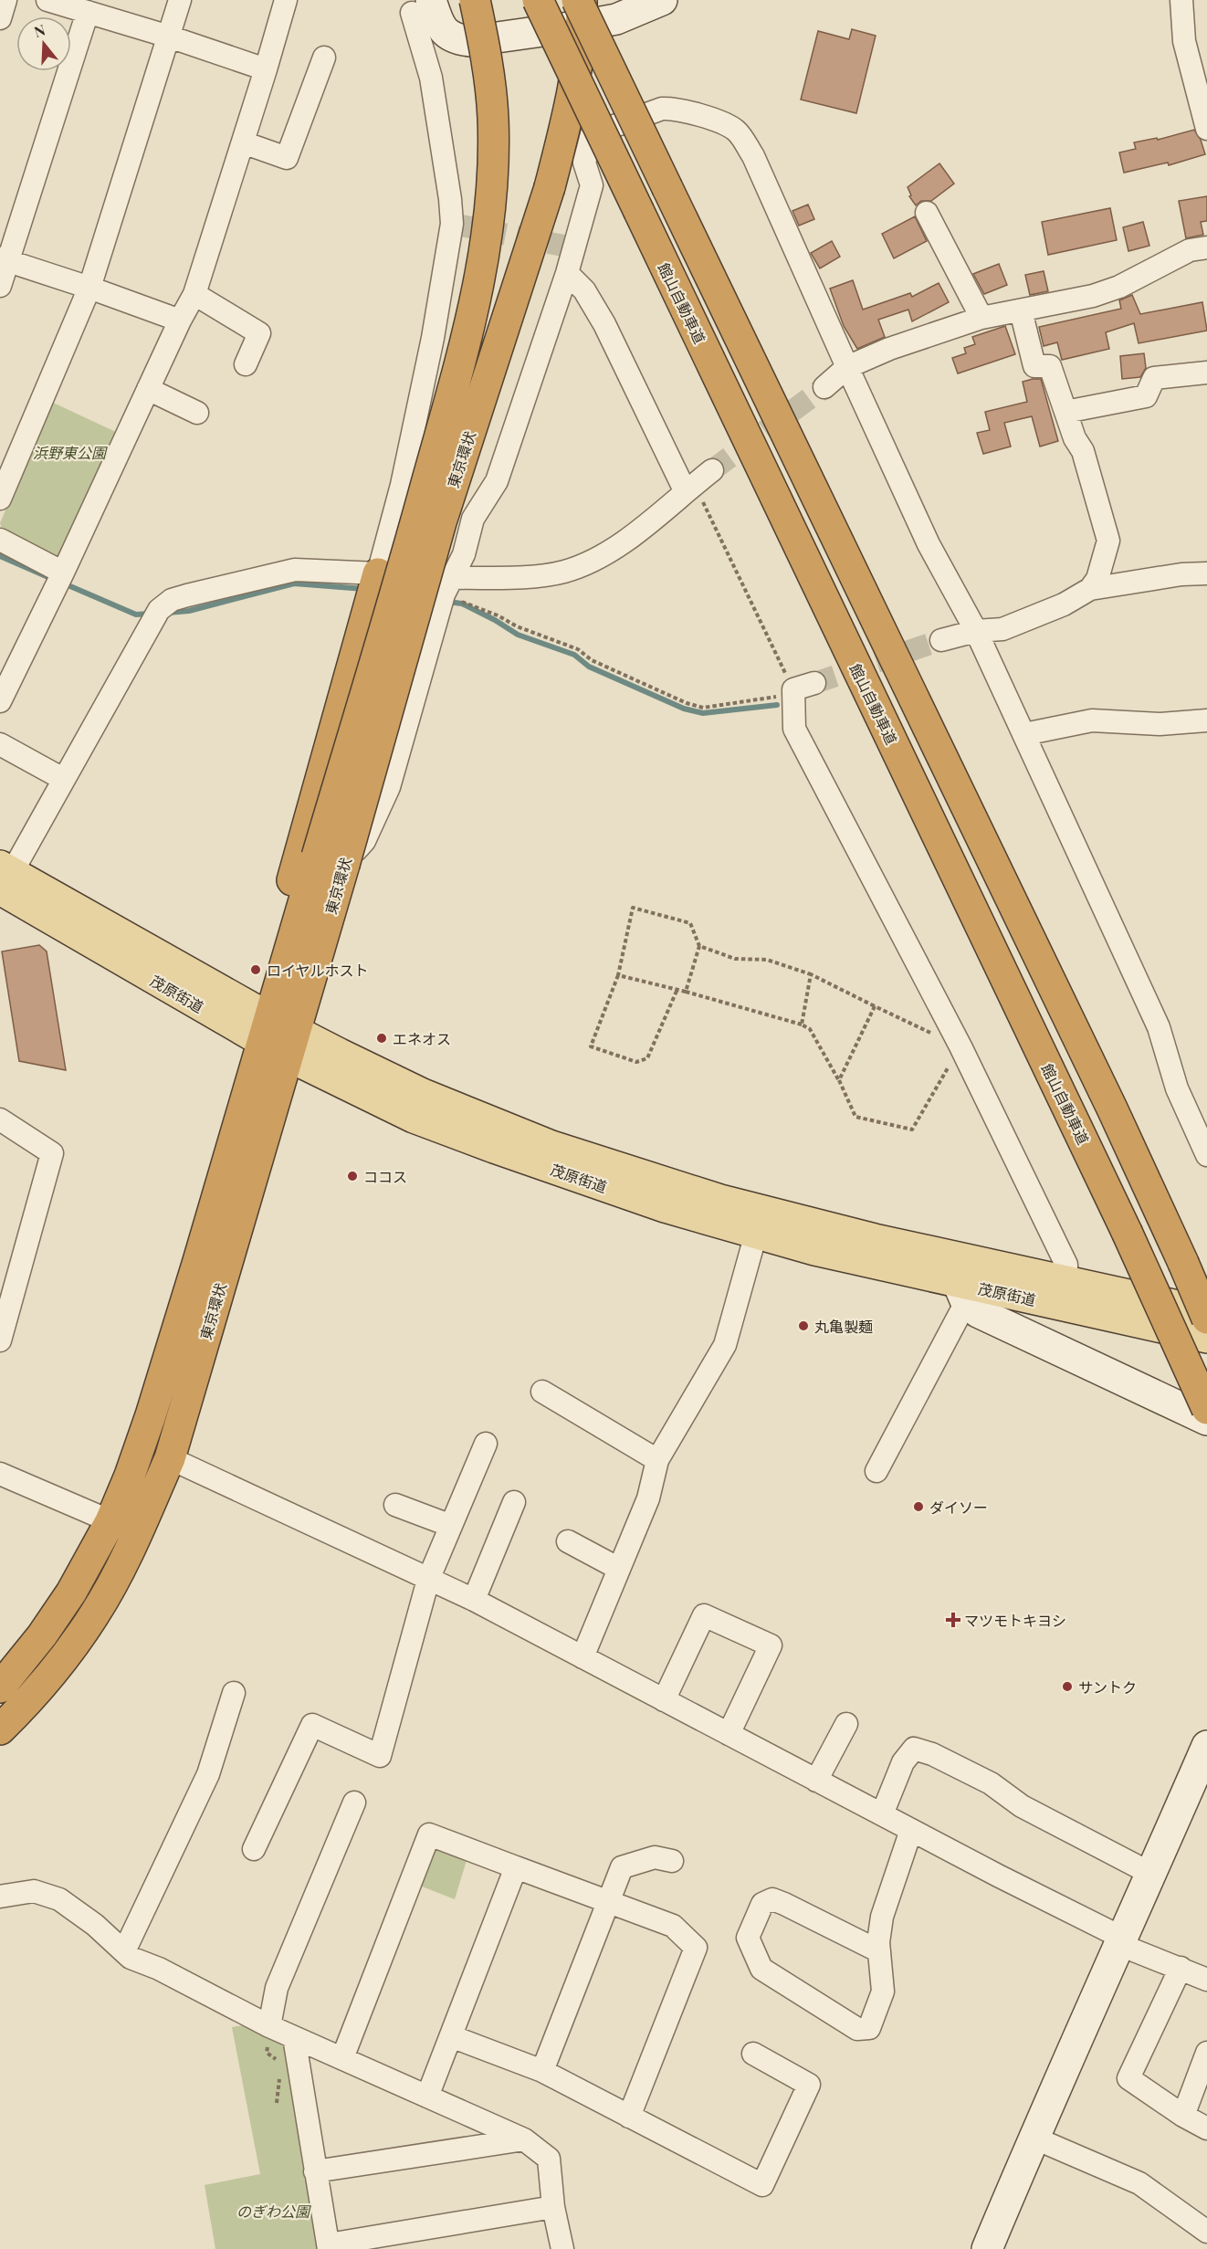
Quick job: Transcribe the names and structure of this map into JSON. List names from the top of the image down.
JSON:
{
  "streets": {
    "highway": ["館山自動車道", "東京環状"],
    "main road": ["茂原街道"]
  },
  "crossings": [
    ["東京環状", "茂原街道"]
  ],
  "parks": ["浜野東公園", "のぎわ公園"],
  "places": {
    "other": [
      "ロイヤルホスト",
      "エネオス",
      "ココス",
      "丸亀製麺",
      "ダイソー",
      "サントク"
    ],
    "health": ["マツモトキヨシ"]
  },
  "north": "top"
}
